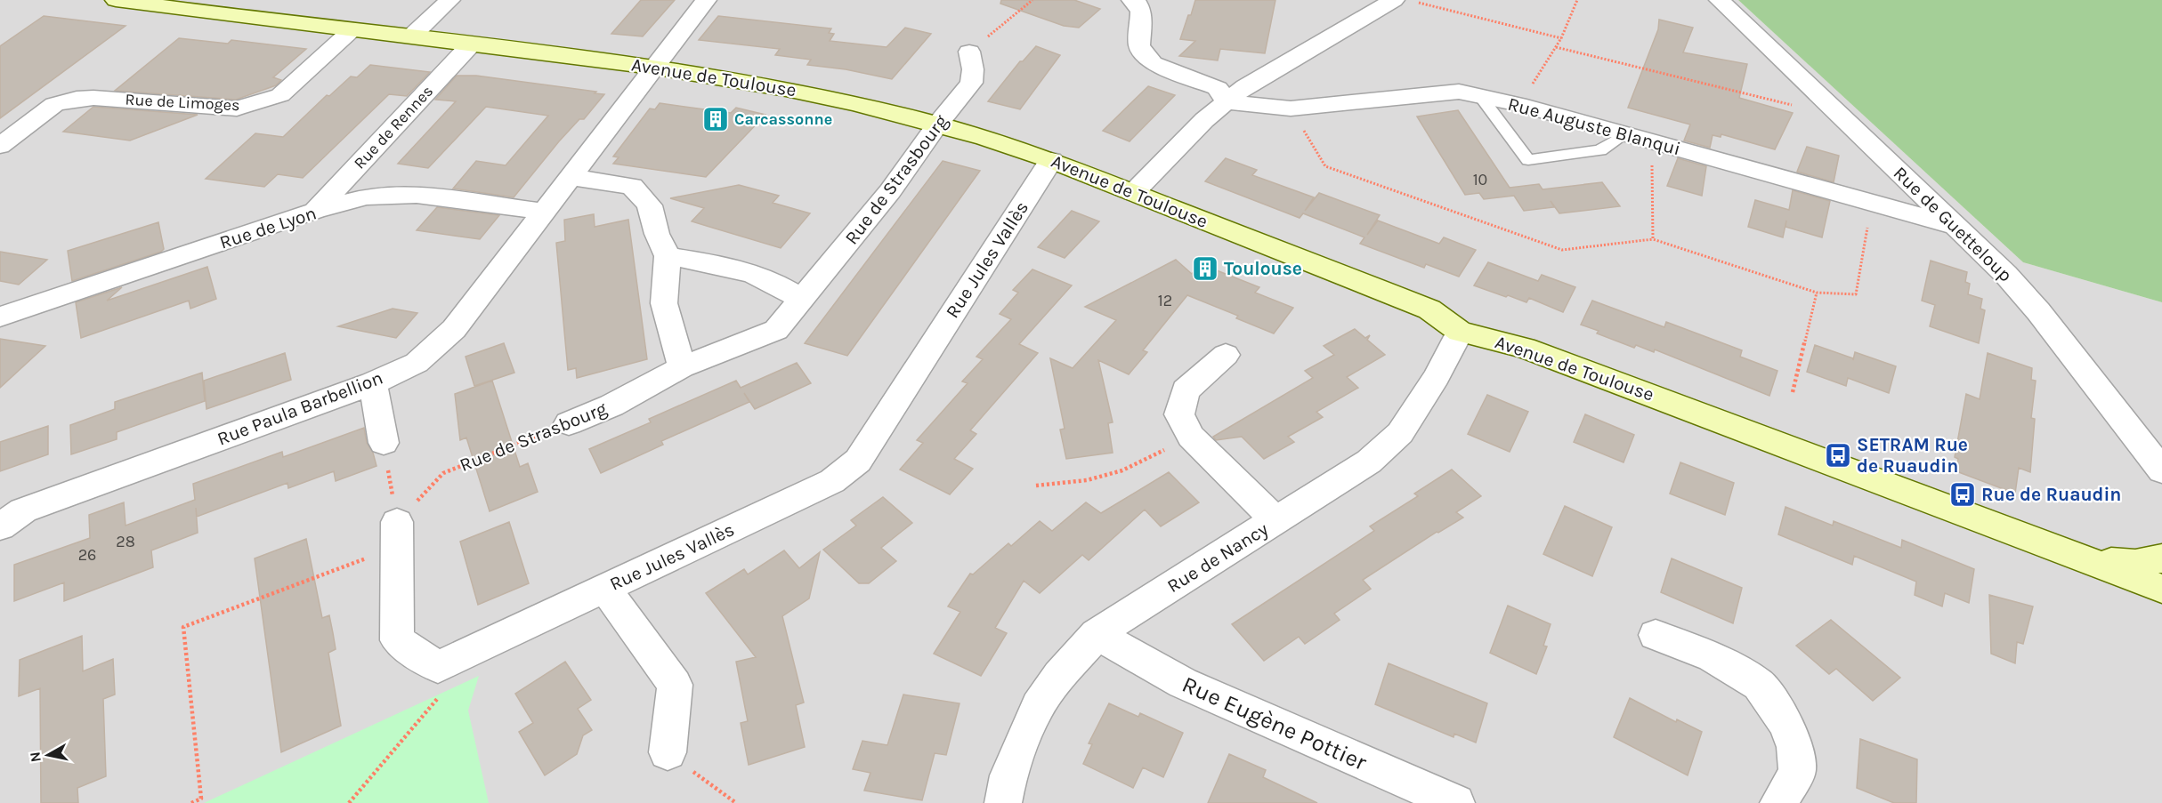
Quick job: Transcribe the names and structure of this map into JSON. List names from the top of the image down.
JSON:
{
  "streets": {
    "street": [
      "Avenue de Toulouse",
      "Rue de Limoges",
      "Rue Auguste Blanqui",
      "Rue de Rennes",
      "Rue de Strasbourg",
      "Rue de Guetteloup",
      "Rue de Lyon",
      "Rue Jules Vallès",
      "Rue Paula Barbellion",
      "Rue de Nancy",
      "Rue Eugène Pottier"
    ]
  },
  "crossings": [
    ["Avenue de Toulouse", "Rue de Limoges"],
    ["Avenue de Toulouse", "Rue de Rennes"],
    ["Avenue de Toulouse", "Rue de Strasbourg"],
    ["Avenue de Toulouse", "Rue Jules Vallès"],
    ["Avenue de Toulouse", "Rue Paula Barbellion"],
    ["Avenue de Toulouse", "Rue de Nancy"],
    ["Rue Auguste Blanqui", "Rue de Guetteloup"],
    ["Rue de Rennes", "Rue de Lyon"],
    ["Rue de Strasbourg", "Rue Jules Vallès"],
    ["Rue de Lyon", "Rue Paula Barbellion"],
    ["Rue de Nancy", "Rue Eugène Pottier"]
  ],
  "places": {
    "building": ["Carcassonne", "Toulouse"],
    "bus stop": ["SETRAM Rue de Ruaudin", "Rue de Ruaudin"]
  },
  "house_numbers": [
    "10",
    "12",
    "28",
    "26"
  ],
  "north": "left"
}
